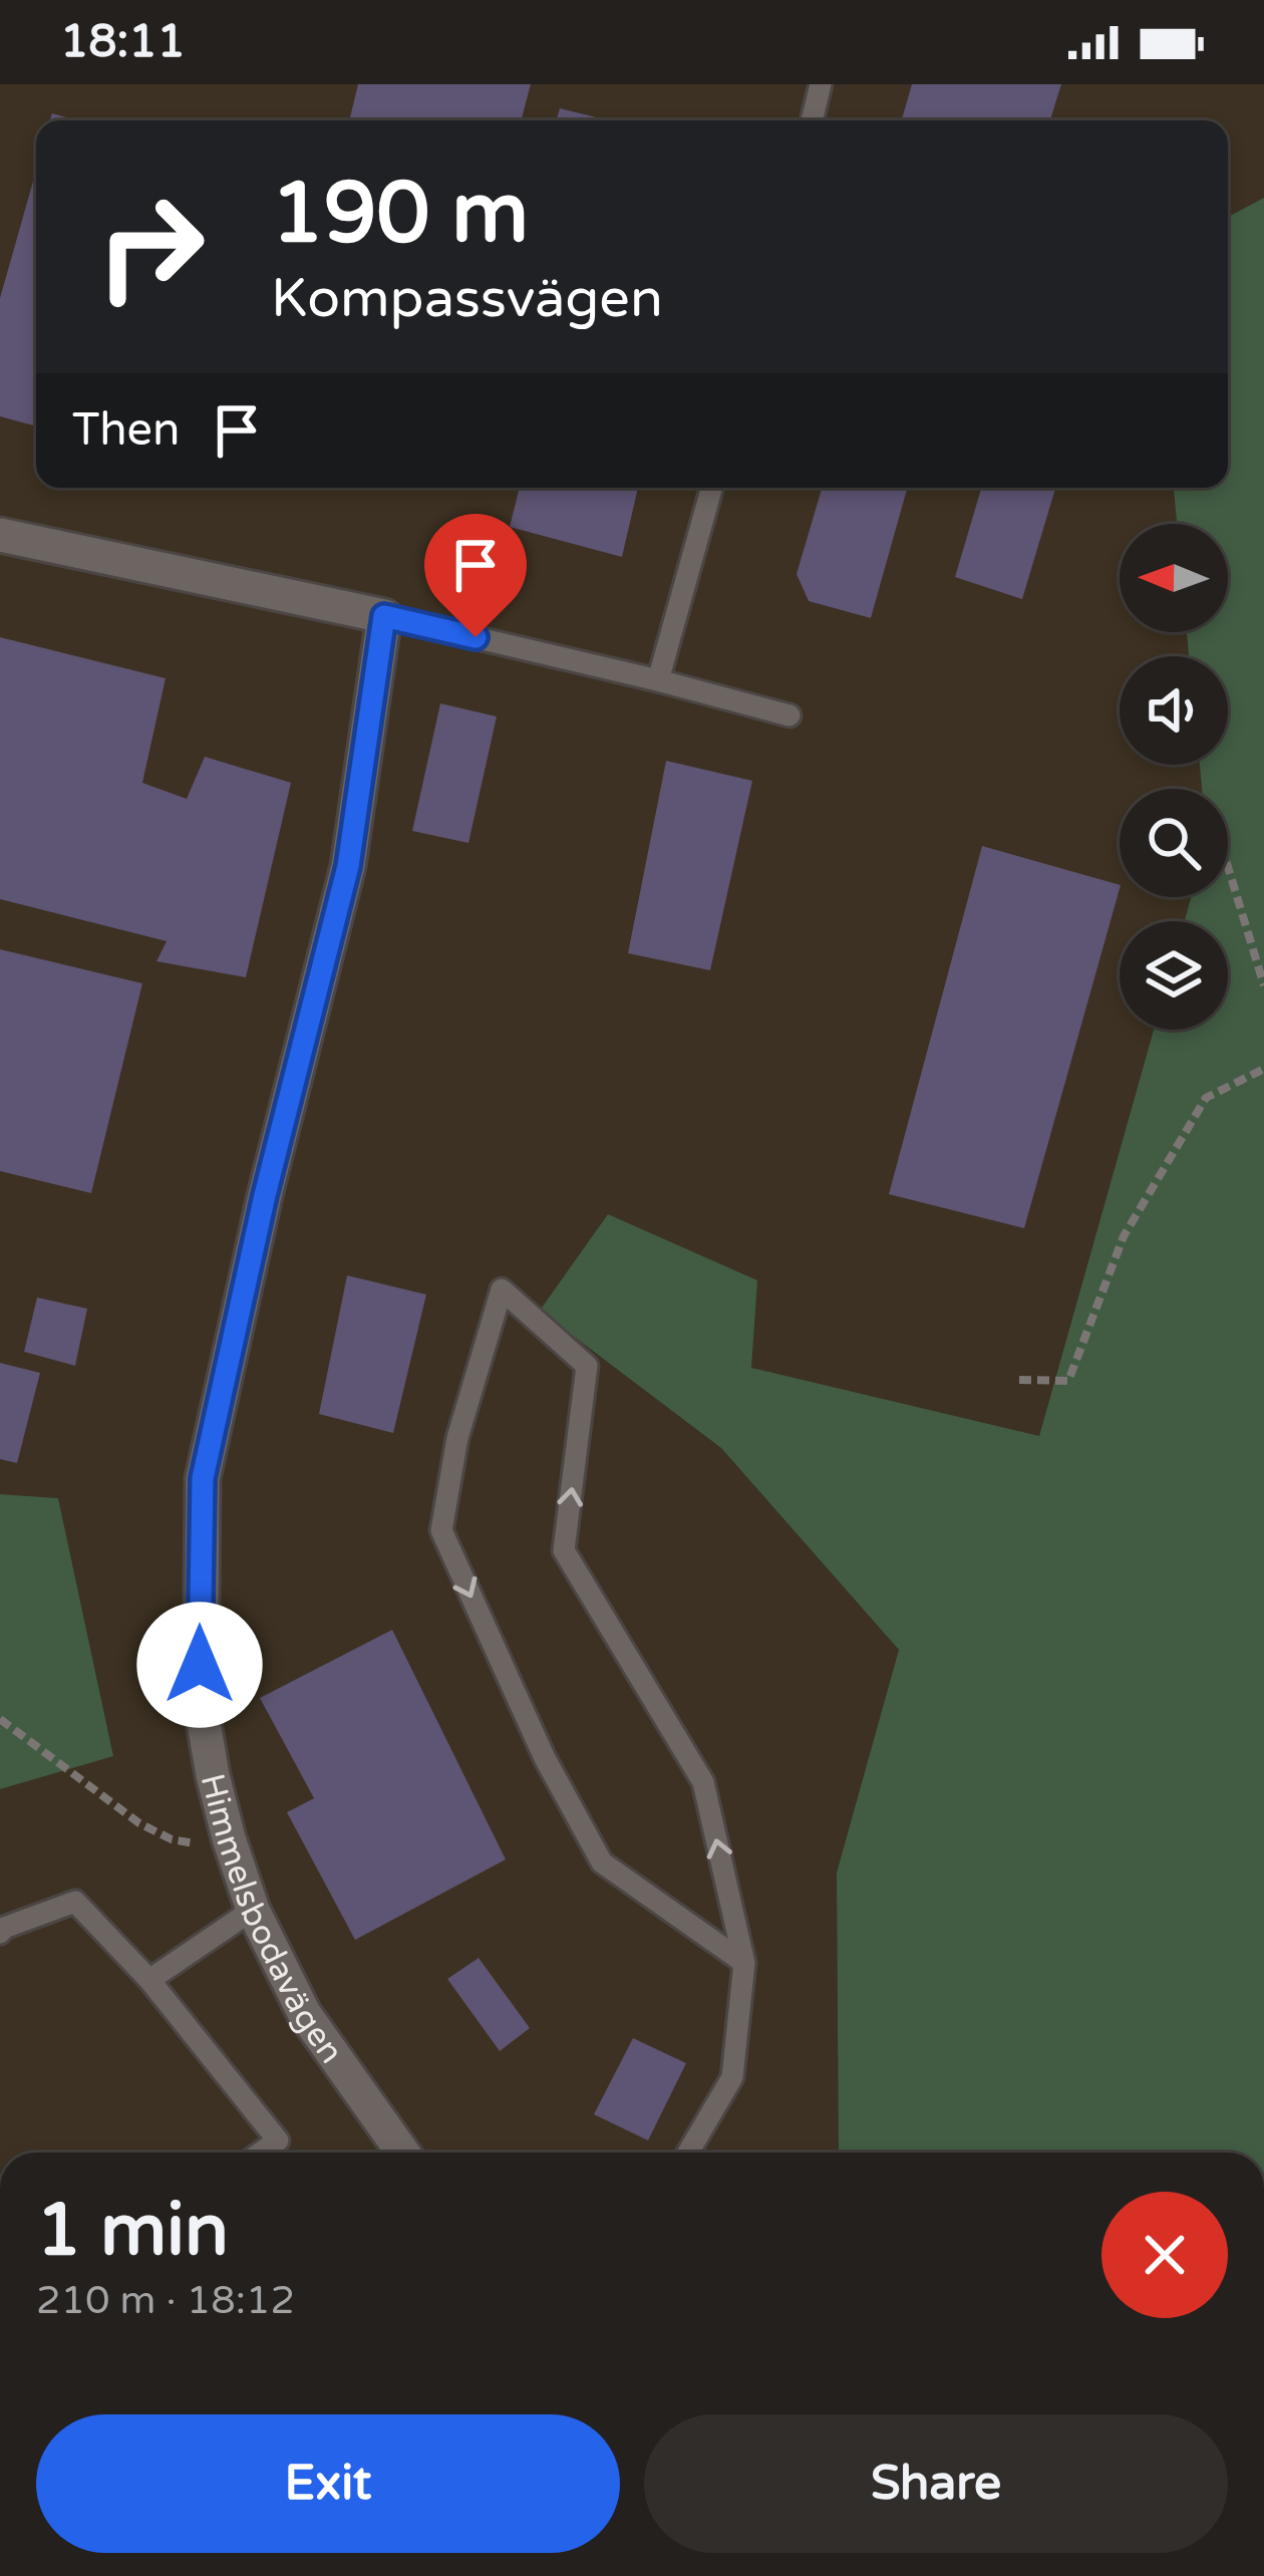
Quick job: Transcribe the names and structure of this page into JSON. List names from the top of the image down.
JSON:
{
  "streets": {
    "street": ["Himmelsbodavägen"]
  },
  "north": "left",
  "page": {
    "status": "18:11",
    "turn": ["190 m", "Kompassvägen"],
    "then": "Then",
    "heading": ["1 min", "210 m · 18:12"],
    "buttons": ["Exit", "Share"]
  }
}
